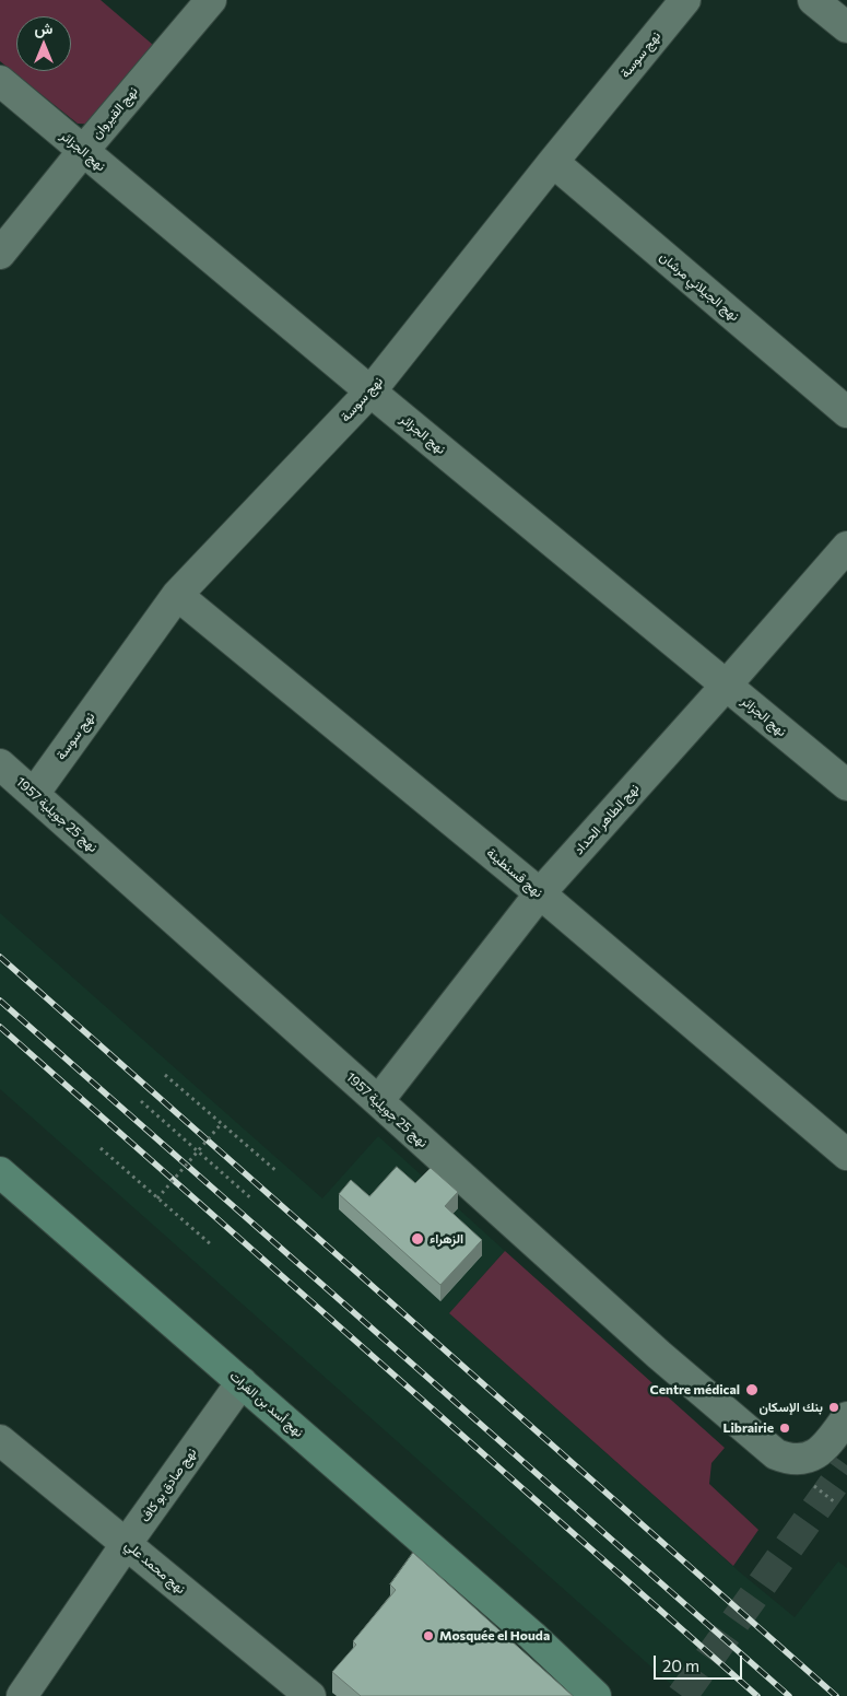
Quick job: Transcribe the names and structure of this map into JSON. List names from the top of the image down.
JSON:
{
  "streets": {
    "main road": ["نهج أسد بن الفرات"],
    "street": [
      "نهج سوسة",
      "نهج القيروان",
      "نهج الجزائر",
      "نهج الجيلاني مرشان",
      "نهج 25 جويلية 1957",
      "نهج الطاهر الحداد",
      "نهج قسنطينة",
      "نهج صادق بو كاف",
      "نهج محمد علي"
    ]
  },
  "crossings": [
    ["نهج سوسة", "نهج الجزائر"],
    ["نهج سوسة", "نهج الجيلاني مرشان"],
    ["نهج سوسة", "نهج 25 جويلية 1957"],
    ["نهج سوسة", "نهج قسنطينة"],
    ["نهج القيروان", "نهج الجزائر"],
    ["نهج الجزائر", "نهج الطاهر الحداد"],
    ["نهج 25 جويلية 1957", "نهج الطاهر الحداد"],
    ["نهج الطاهر الحداد", "نهج قسنطينة"],
    ["نهج أسد بن الفرات", "نهج صادق بو كاف"],
    ["نهج صادق بو كاف", "نهج محمد علي"]
  ],
  "places": [
    "الزهراء",
    "Centre médical",
    "بنك الإسكان",
    "Librairie",
    "Mosquée el Houda"
  ],
  "scale_bar": "20 m",
  "north": "top"
}
